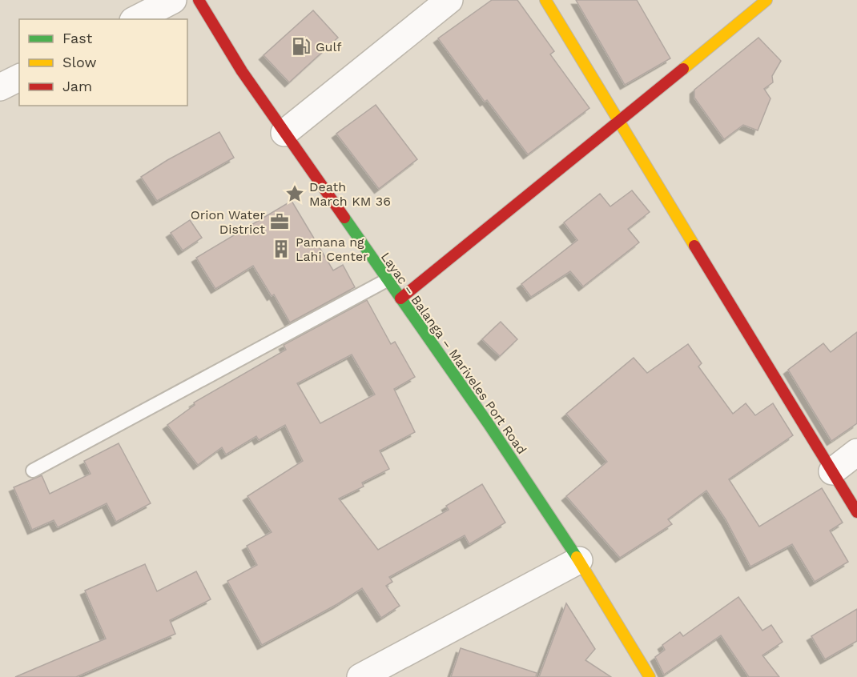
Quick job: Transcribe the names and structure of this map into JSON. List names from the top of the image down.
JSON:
{
  "streets": {
    "street": ["Layac – Balanga – Mariveles Port Road"]
  },
  "places": {
    "fuel station": ["Gulf"],
    "place": ["Death March KM 36"],
    "office": ["Orion Water District"],
    "building": ["Pamana ng Lahi Center"]
  },
  "legend": ["Fast", "Slow", "Jam"]
}
